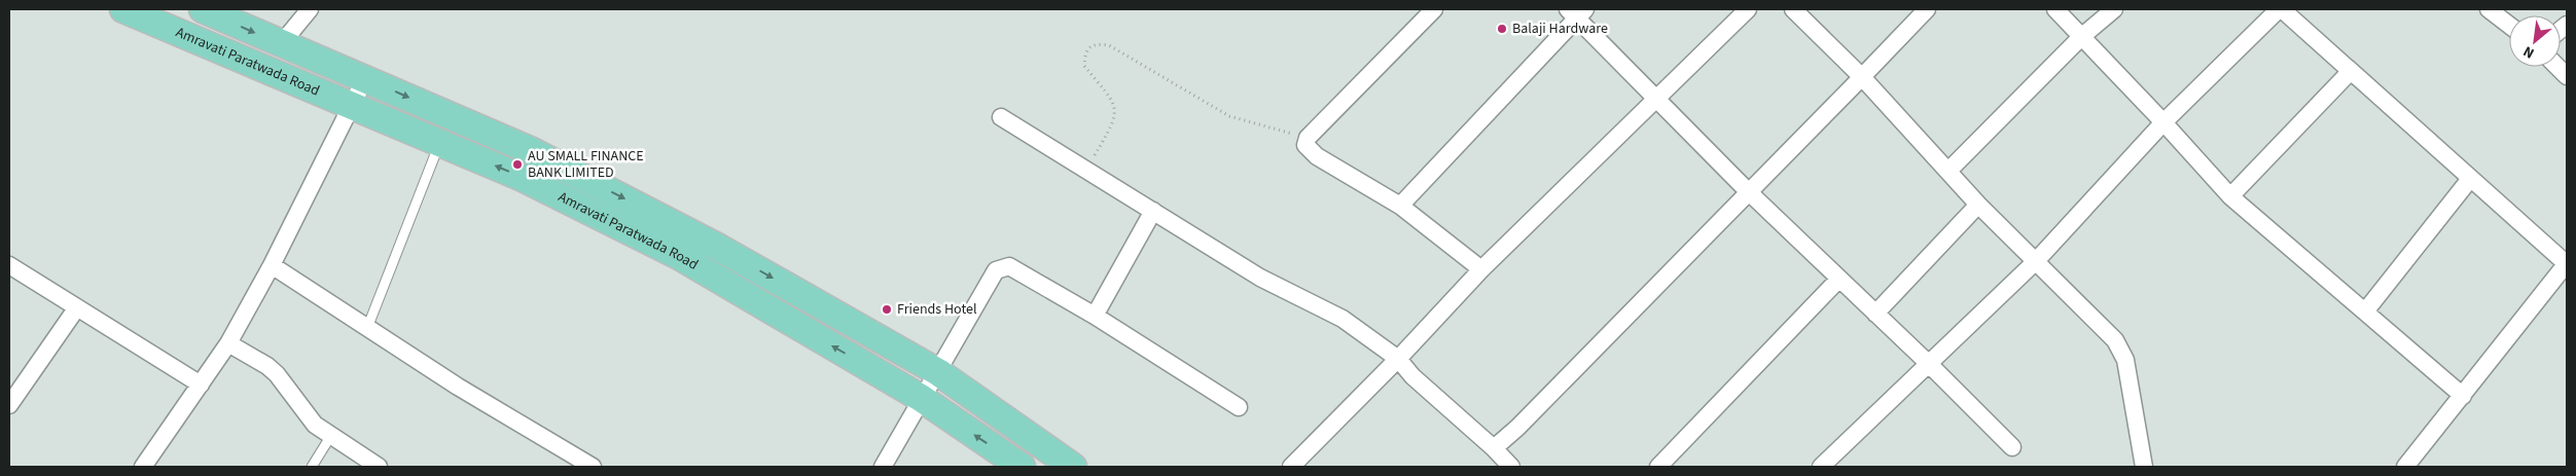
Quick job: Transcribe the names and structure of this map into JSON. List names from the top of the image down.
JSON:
{
  "streets": {
    "main road": ["Amravati Paratwada Road"]
  },
  "places": ["Balaji Hardware", "AU SMALL FINANCE BANK LIMITED", "Friends Hotel"],
  "north": "bottom left"
}
